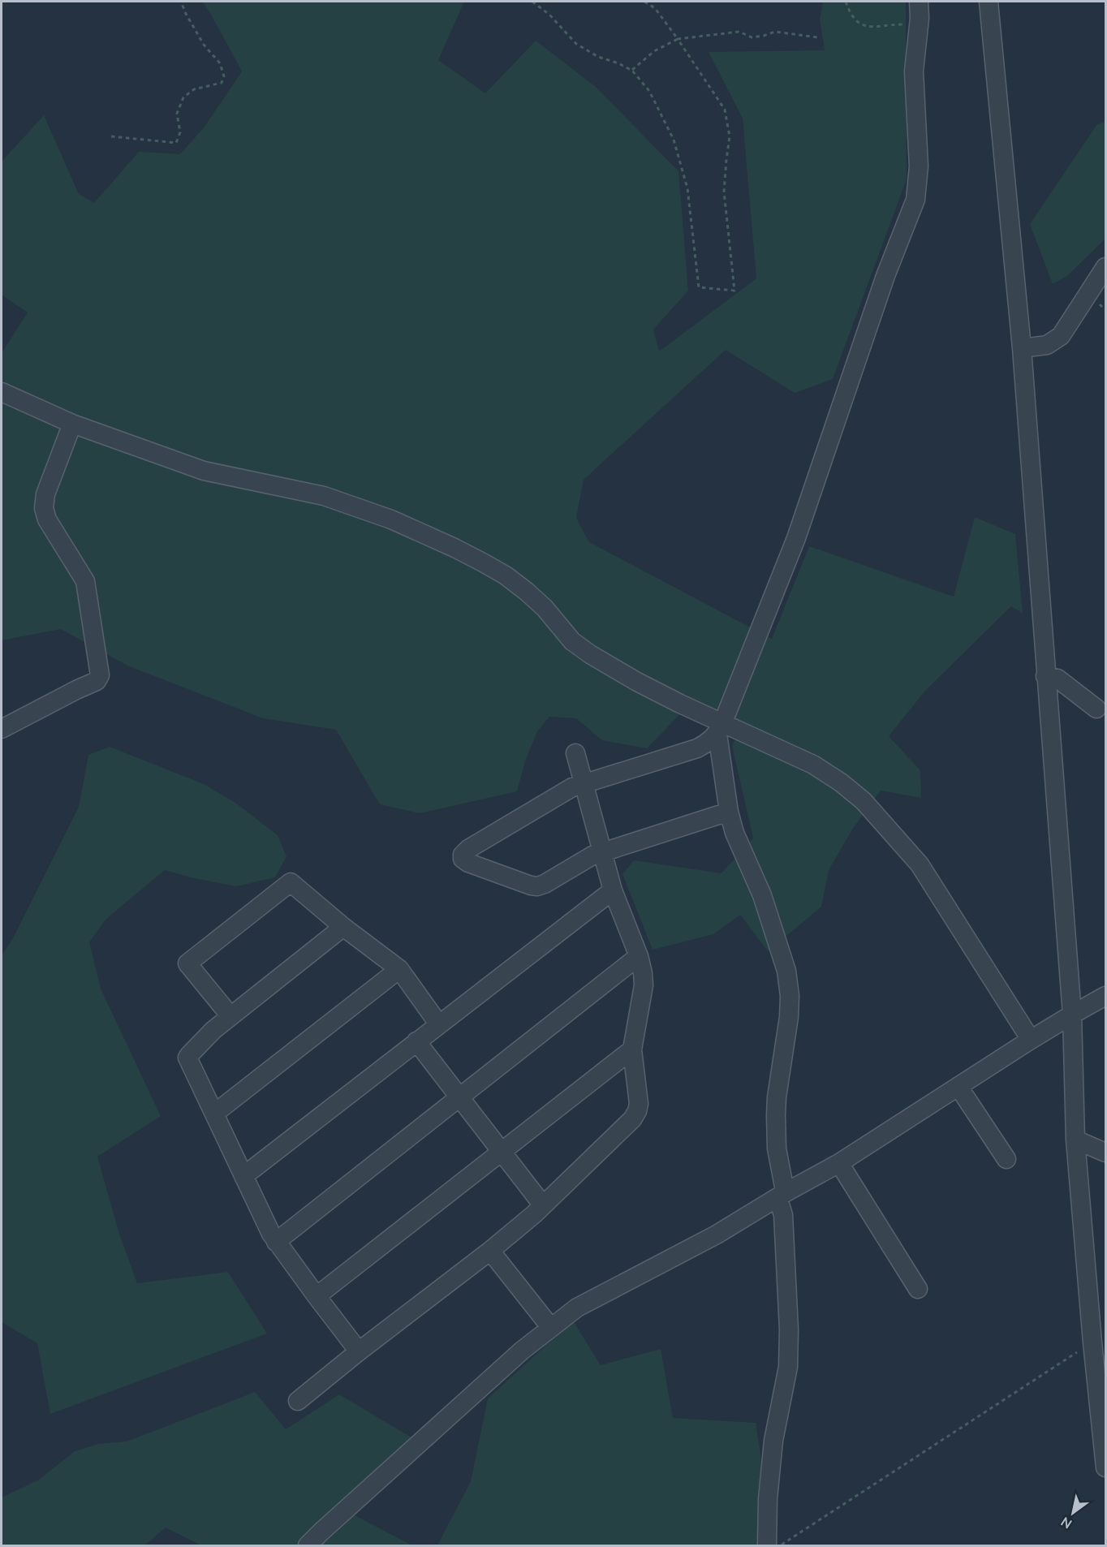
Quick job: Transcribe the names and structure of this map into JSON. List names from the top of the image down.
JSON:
{
  "north": "bottom left"
}
